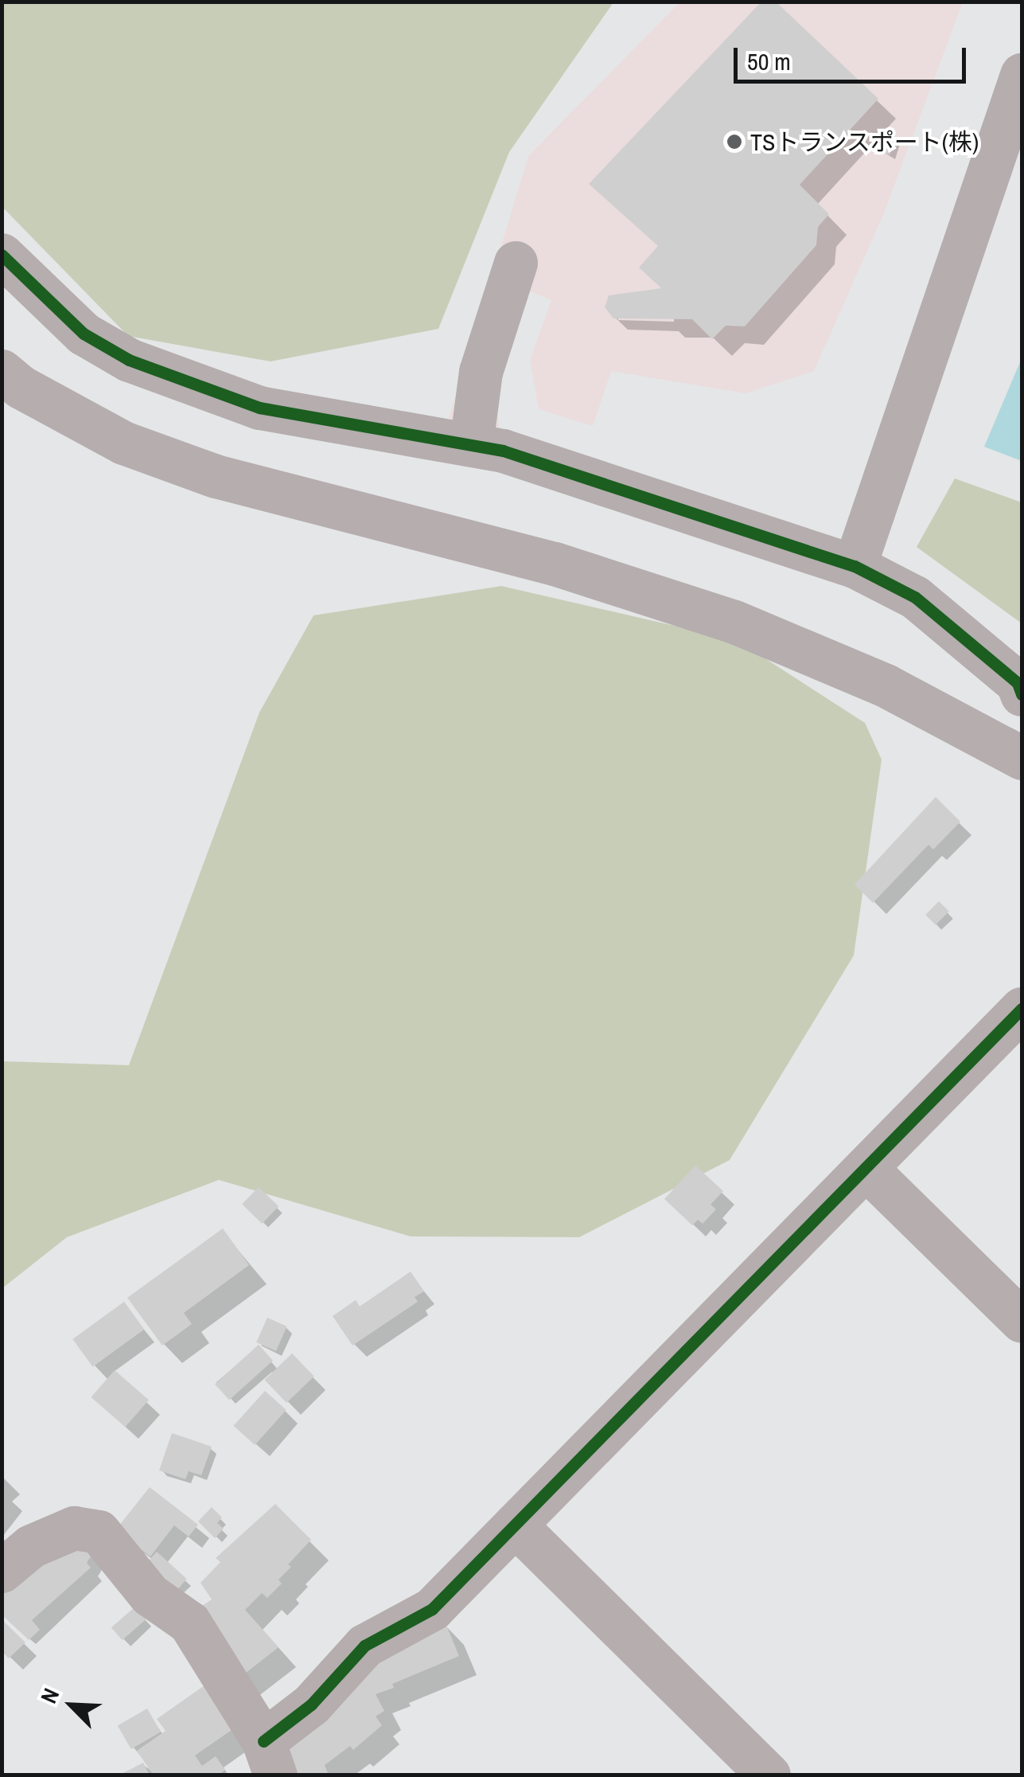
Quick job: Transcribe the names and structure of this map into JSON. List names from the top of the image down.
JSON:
{
  "places": ["TSトランスポート(株)"],
  "scale_bar": "50 m",
  "north": "top left"
}
